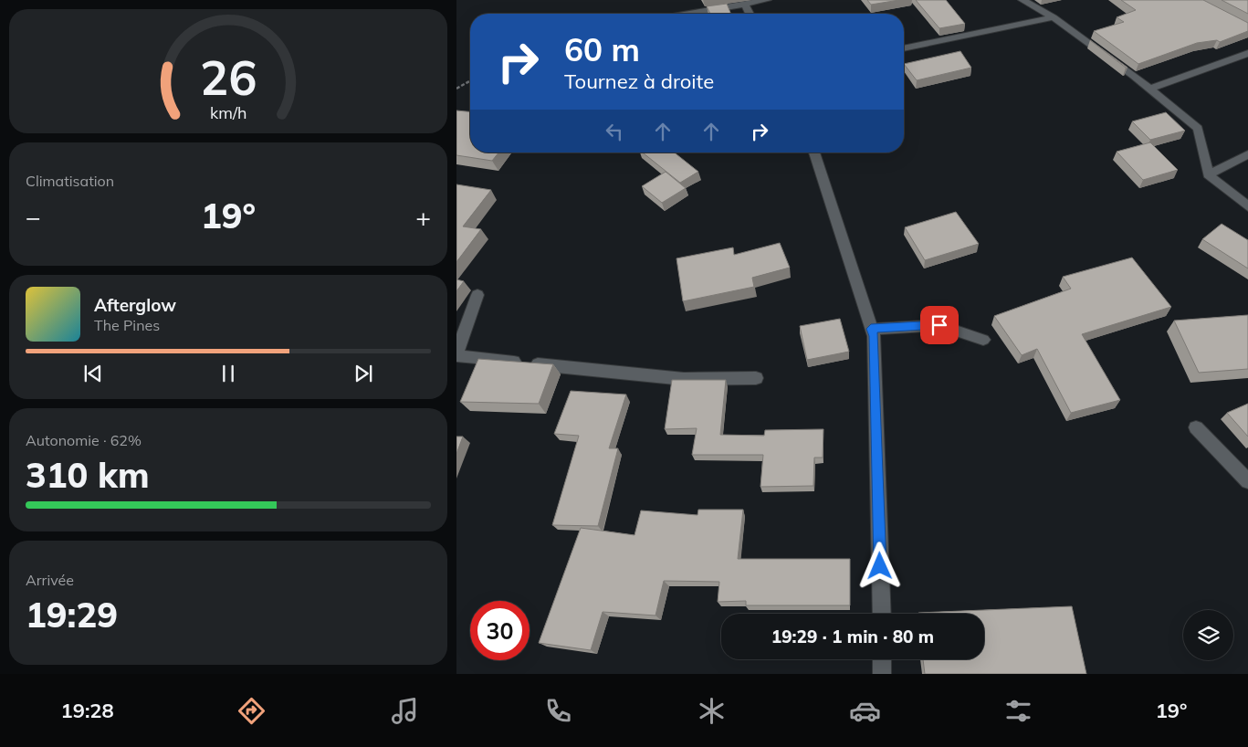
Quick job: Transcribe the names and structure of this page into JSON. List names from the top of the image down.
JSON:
{
  "page": {
    "turn": ["60 m", "Tournez à droite"],
    "tile": [
      "Climatisation",
      ["Autonomie · 62%", "310 km"],
      ["Arrivée", "19:29"]
    ],
    "heat": ["−", "19°", "+"],
    "song": ["Afterglow", "The Pines"],
    "limit": "30",
    "trip": "19:29 · 1 min · 80 m",
    "tabs": ["19:28", "19°"],
    "gauge": ["26", "km/h"]
  }
}
